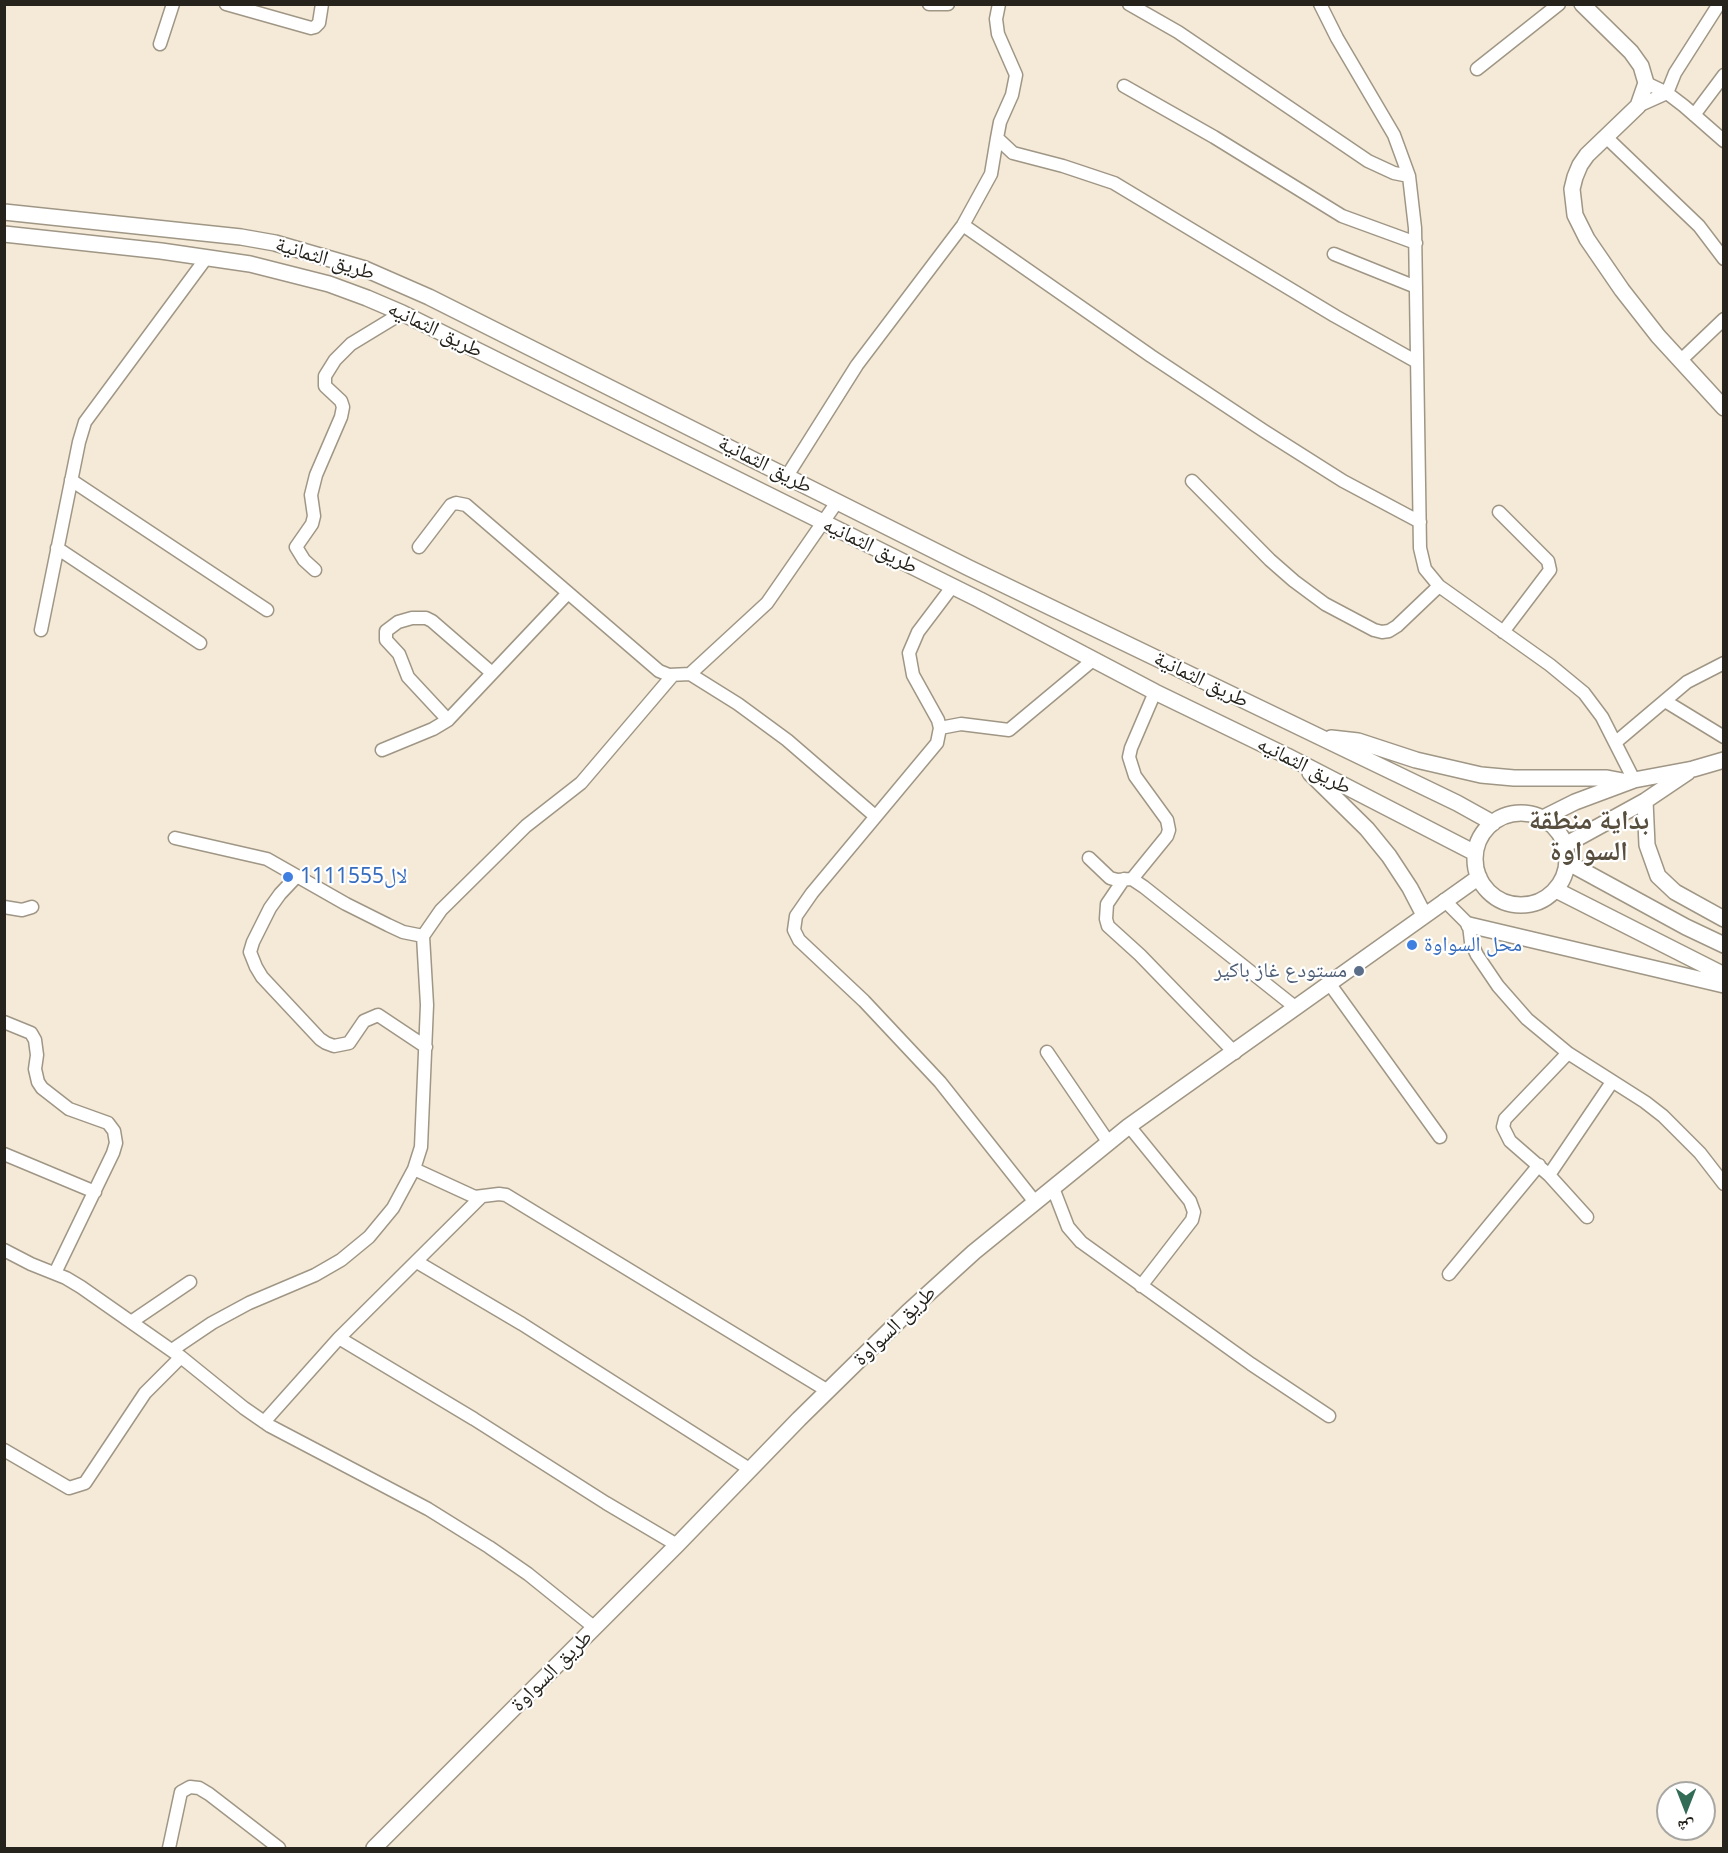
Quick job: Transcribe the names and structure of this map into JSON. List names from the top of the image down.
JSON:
{
  "streets": {
    "street": ["طريق الثمانية", "طريق الثمانيه", "طريق السواوة"]
  },
  "crossings": [
    ["طريق الثمانية", "طريق الثمانيه"],
    ["طريق الثمانية", "طريق السواوة"],
    ["طريق الثمانيه", "طريق السواوة"]
  ],
  "districts": ["بداية منطقة السواوة"],
  "places": ["1111555لال", "محل السواوة", "مستودع غاز باكير"],
  "north": "bottom"
}
